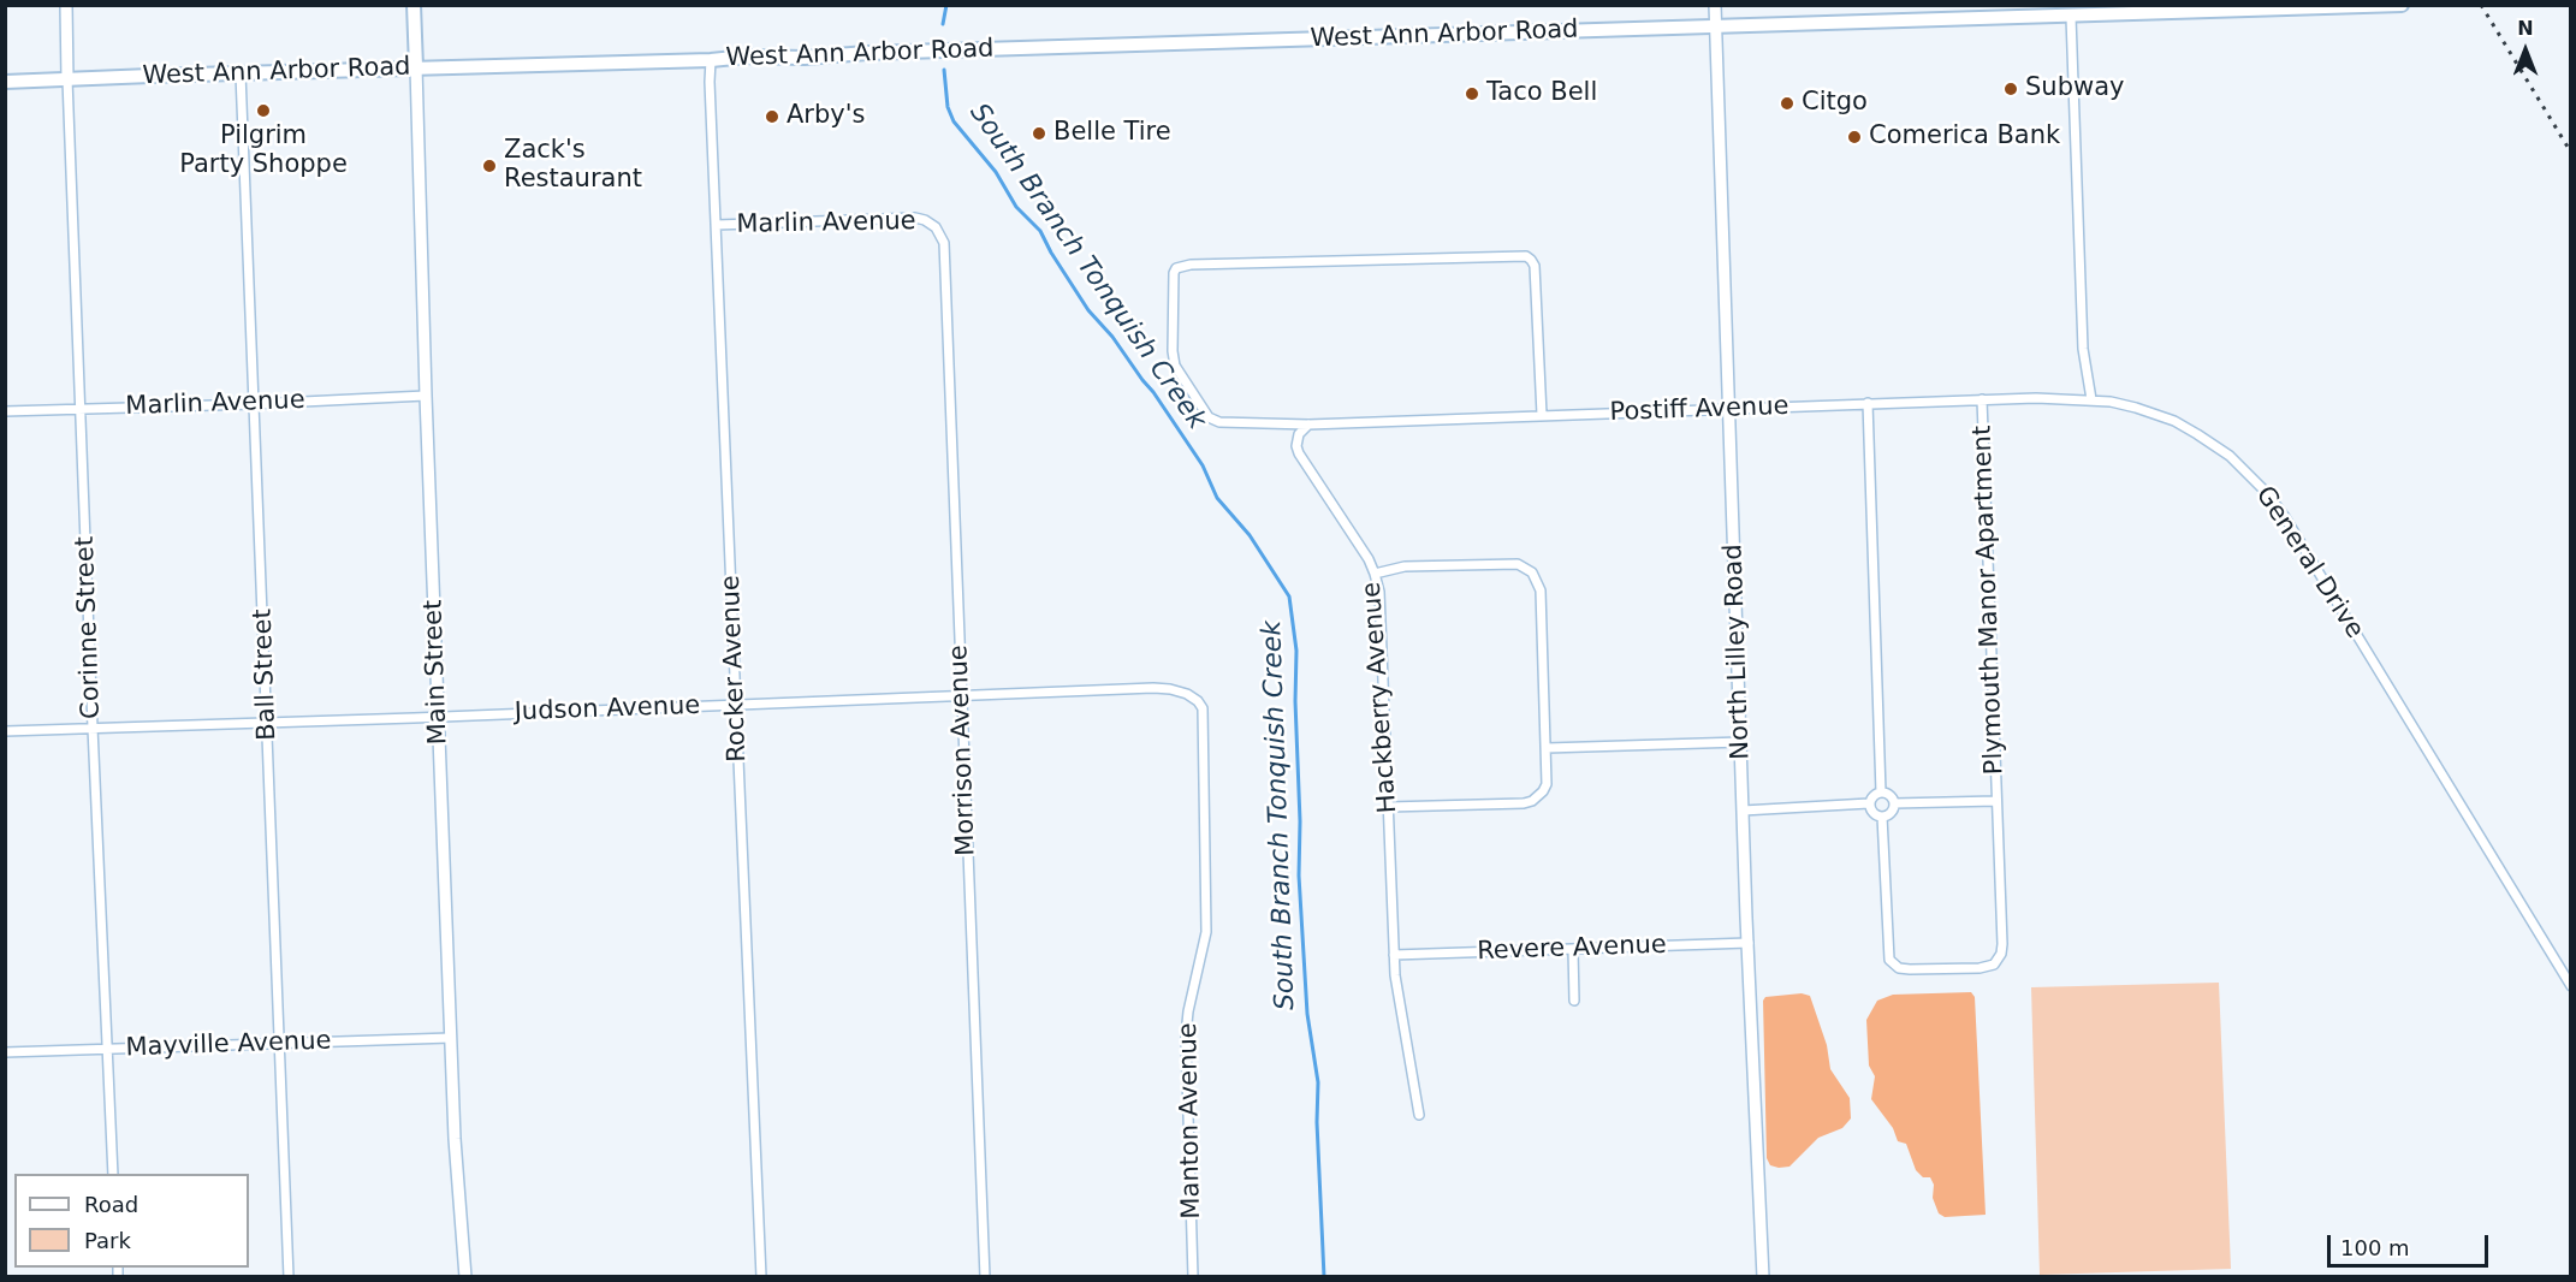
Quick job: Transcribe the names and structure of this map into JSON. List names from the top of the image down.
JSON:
{
  "streets": {
    "main road": ["West Ann Arbor Road"],
    "street": [
      "Marlin Avenue",
      "Postiff Avenue",
      "General Drive",
      "Plymouth Manor Apartment",
      "Corinne Street",
      "North Lilley Road",
      "Rocker Avenue",
      "Main Street",
      "Ball Street",
      "Hackberry Avenue",
      "Judson Avenue",
      "Morrison Avenue",
      "Revere Avenue",
      "Mayville Avenue",
      "Manton Avenue"
    ]
  },
  "crossings": [
    ["West Ann Arbor Road", "Corinne Street"],
    ["West Ann Arbor Road", "North Lilley Road"],
    ["West Ann Arbor Road", "Rocker Avenue"],
    ["West Ann Arbor Road", "Main Street"],
    ["West Ann Arbor Road", "Ball Street"],
    ["Marlin Avenue", "Corinne Street"],
    ["Marlin Avenue", "Rocker Avenue"],
    ["Marlin Avenue", "Main Street"],
    ["Marlin Avenue", "Ball Street"],
    ["Marlin Avenue", "Morrison Avenue"],
    ["Postiff Avenue", "General Drive"],
    ["Postiff Avenue", "Plymouth Manor Apartment"],
    ["Postiff Avenue", "North Lilley Road"],
    ["Postiff Avenue", "Hackberry Avenue"],
    ["Corinne Street", "Judson Avenue"],
    ["Corinne Street", "Mayville Avenue"],
    ["North Lilley Road", "Revere Avenue"],
    ["Rocker Avenue", "Judson Avenue"],
    ["Main Street", "Judson Avenue"],
    ["Main Street", "Mayville Avenue"],
    ["Ball Street", "Judson Avenue"],
    ["Ball Street", "Mayville Avenue"],
    ["Hackberry Avenue", "Revere Avenue"],
    ["Judson Avenue", "Morrison Avenue"],
    ["Judson Avenue", "Manton Avenue"]
  ],
  "water": ["South Branch Tonquish Creek"],
  "places": [
    "Subway",
    "Taco Bell",
    "Citgo",
    "Pilgrim Party Shoppe",
    "Arby's",
    "Belle Tire",
    "Comerica Bank",
    "Zack's Restaurant"
  ],
  "legend": ["Road", "Park"],
  "scale_bar": "100 m",
  "north": "top"
}
